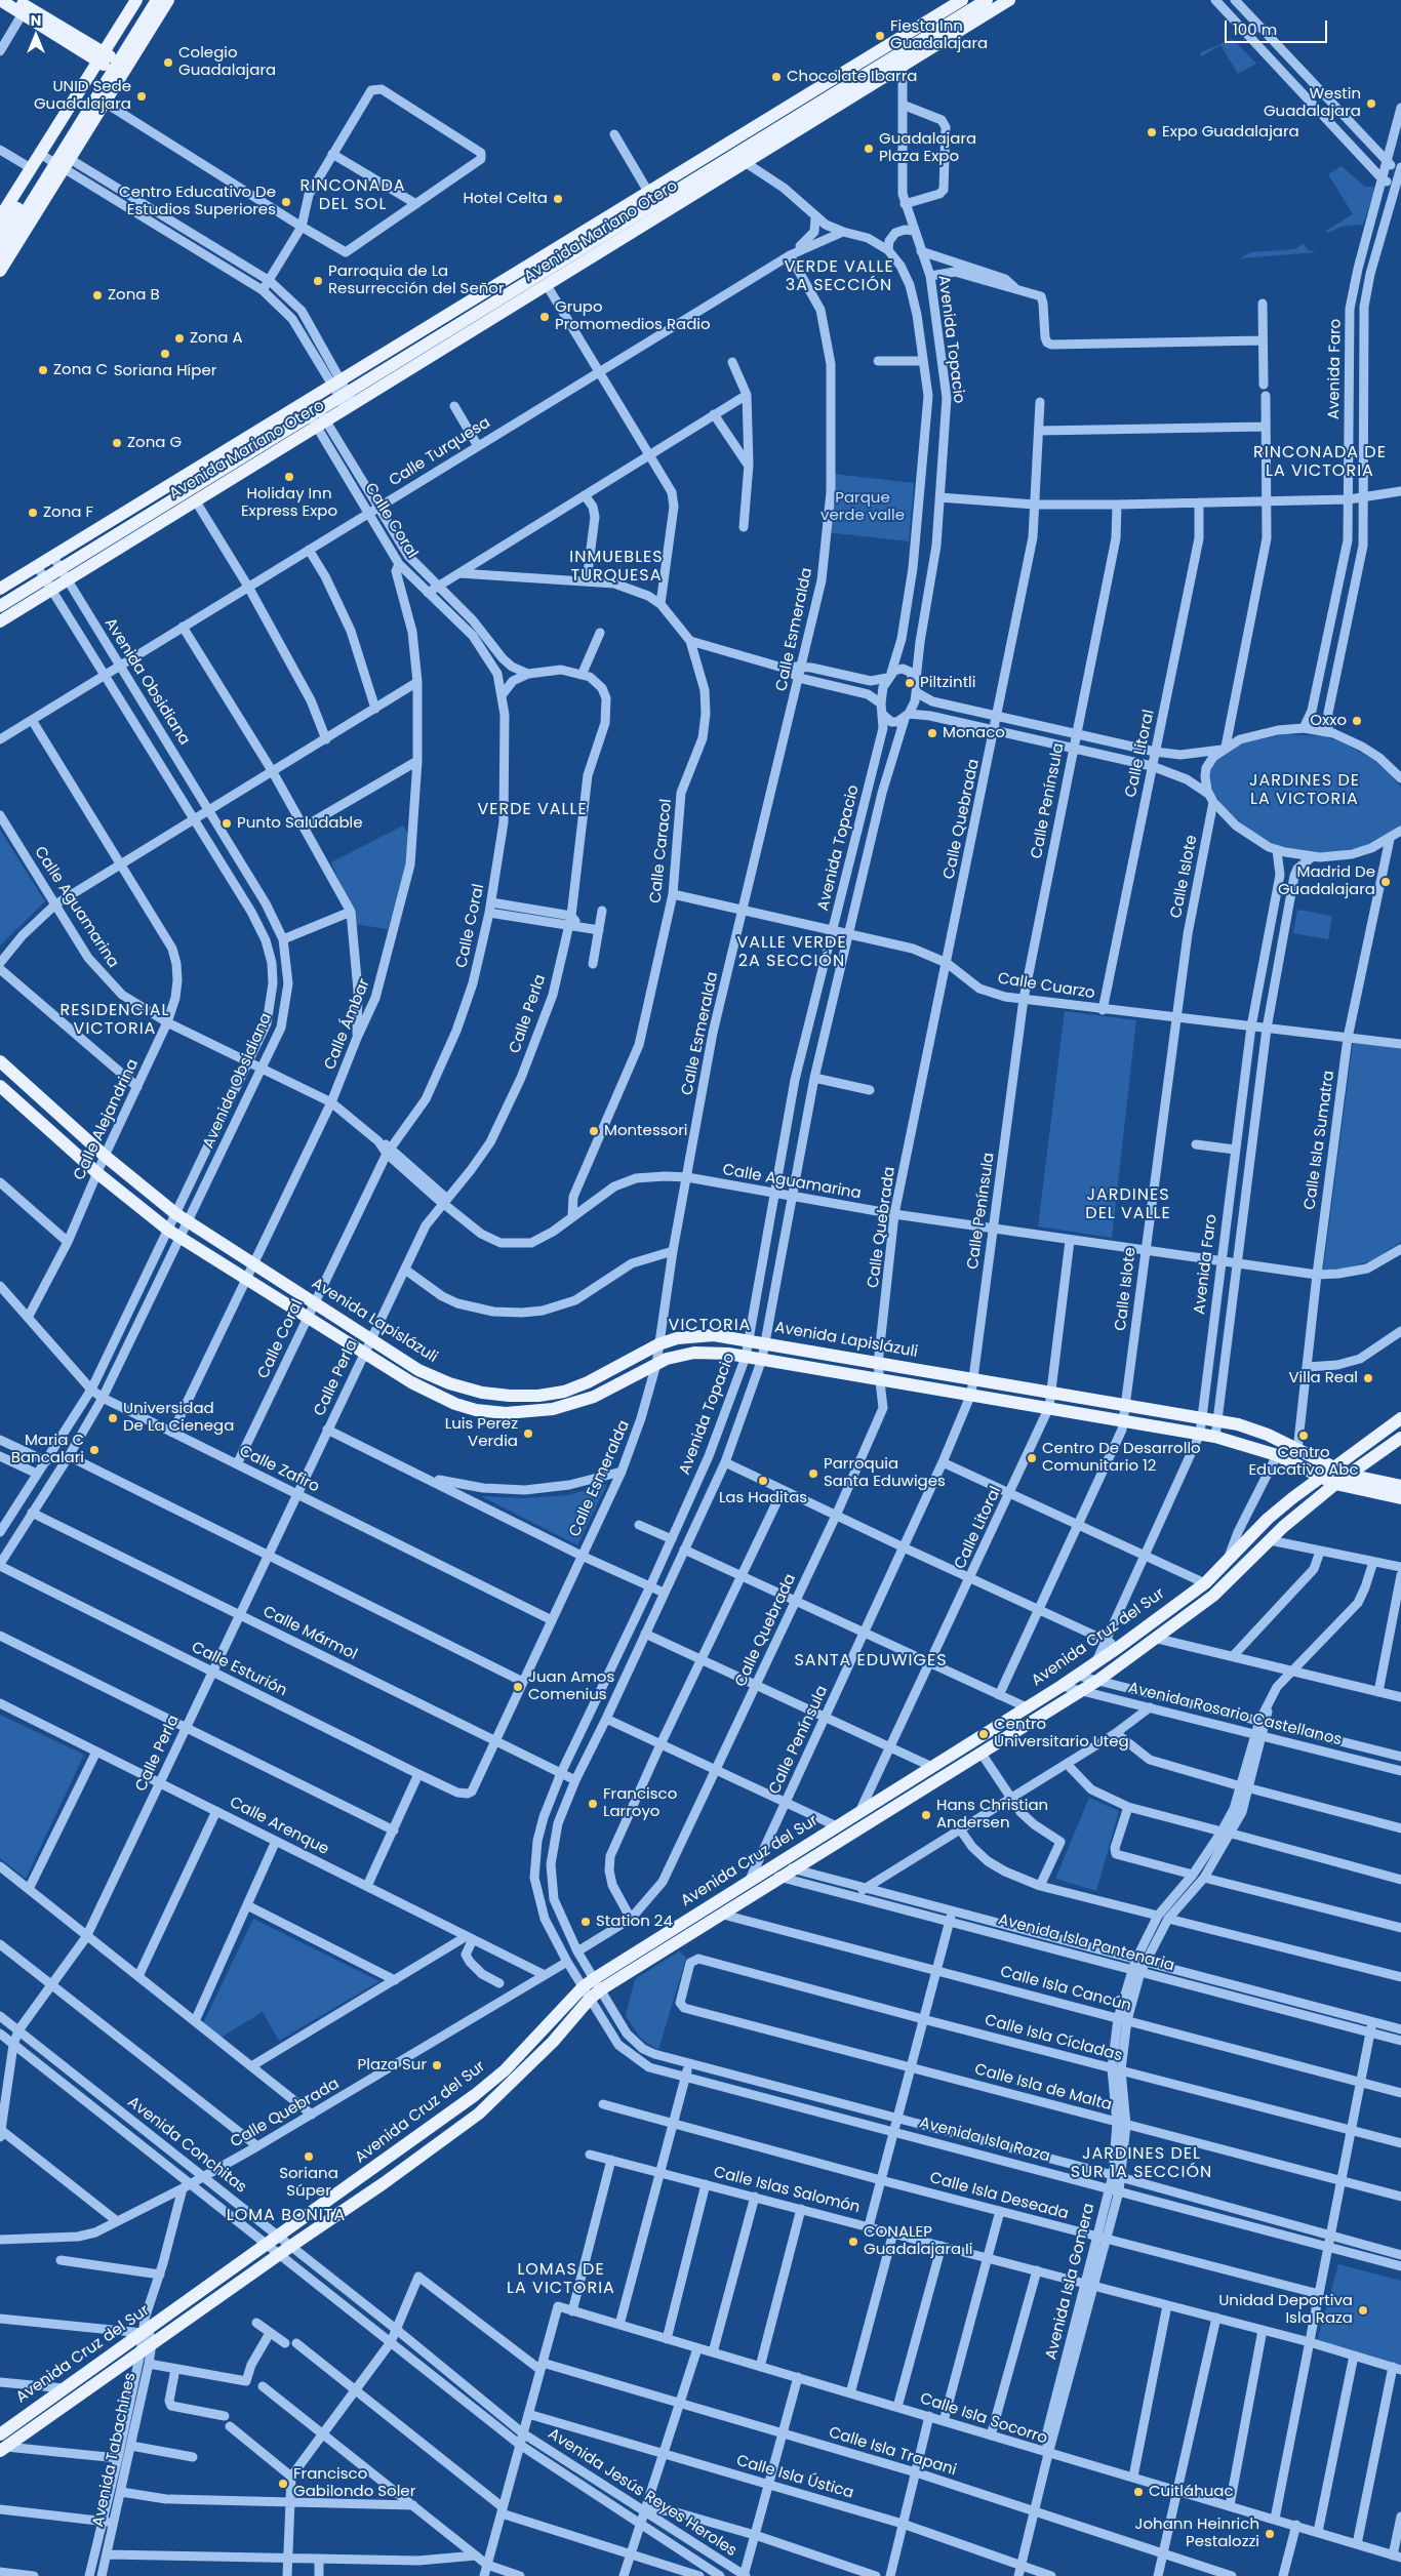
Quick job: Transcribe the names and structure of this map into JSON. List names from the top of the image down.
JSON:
{
  "streets": {
    "main road": ["Avenida Mariano Otero", "Avenida Lapislázuli", "Avenida Cruz del Sur"],
    "street": [
      "Avenida Topacio",
      "Avenida Faro",
      "Calle Turquesa",
      "Calle Coral",
      "Calle Esmeralda",
      "Avenida Obsidiana",
      "Calle Litoral",
      "Calle Península",
      "Calle Quebrada",
      "Calle Caracol",
      "Calle Islote",
      "Calle Aguamarina",
      "Calle Cuarzo",
      "Calle Perla",
      "Calle Ámbar",
      "Calle Alejandrina",
      "Calle Isla Sumatra",
      "Calle Zafiro",
      "Calle Mármol",
      "Calle Esturión",
      "Avenida Rosario Castellanos",
      "Calle Arenque",
      "Avenida Isla Pantenaria",
      "Calle Isla Cancún",
      "Calle Isla Cícladas",
      "Calle Isla de Malta",
      "Avenida Isla Raza",
      "Avenida Conchitas",
      "Calle Islas Salomón",
      "Calle Isla Deseada",
      "Avenida Isla Gomera",
      "Calle Isla Socorro",
      "Avenida Tabachines",
      "Calle Isla Trapani",
      "Calle Isla Ústica",
      "Avenida Jesús Reyes Heroles"
    ]
  },
  "crossings": [
    ["Avenida Mariano Otero", "Avenida Topacio"],
    ["Avenida Mariano Otero", "Calle Coral"],
    ["Avenida Mariano Otero", "Avenida Obsidiana"],
    ["Avenida Topacio", "Calle Turquesa"],
    ["Avenida Topacio", "Calle Quebrada"],
    ["Avenida Topacio", "Calle Aguamarina"],
    ["Avenida Topacio", "Calle Cuarzo"],
    ["Avenida Topacio", "Avenida Lapislázuli"],
    ["Avenida Topacio", "Calle Mármol"],
    ["Avenida Topacio", "Avenida Cruz del Sur"],
    ["Avenida Topacio", "Avenida Isla Raza"],
    ["Avenida Faro", "Calle Aguamarina"],
    ["Avenida Faro", "Calle Cuarzo"],
    ["Avenida Faro", "Avenida Lapislázuli"],
    ["Avenida Faro", "Avenida Cruz del Sur"],
    ["Calle Turquesa", "Calle Coral"],
    ["Calle Turquesa", "Calle Esmeralda"],
    ["Calle Turquesa", "Avenida Obsidiana"],
    ["Calle Turquesa", "Calle Alejandrina"],
    ["Calle Coral", "Calle Aguamarina"],
    ["Calle Coral", "Calle Ámbar"],
    ["Calle Coral", "Avenida Lapislázuli"],
    ["Calle Coral", "Calle Zafiro"],
    ["Calle Esmeralda", "Calle Aguamarina"],
    ["Calle Esmeralda", "Calle Cuarzo"],
    ["Calle Esmeralda", "Avenida Lapislázuli"],
    ["Calle Esmeralda", "Calle Zafiro"],
    ["Calle Esmeralda", "Calle Mármol"],
    ["Calle Esmeralda", "Calle Esturión"],
    ["Avenida Obsidiana", "Calle Aguamarina"],
    ["Avenida Obsidiana", "Avenida Lapislázuli"],
    ["Avenida Obsidiana", "Calle Zafiro"],
    ["Avenida Obsidiana", "Calle Mármol"],
    ["Avenida Obsidiana", "Calle Esturión"],
    ["Calle Litoral", "Calle Aguamarina"],
    ["Calle Litoral", "Calle Cuarzo"],
    ["Calle Litoral", "Avenida Lapislázuli"],
    ["Calle Litoral", "Avenida Cruz del Sur"],
    ["Calle Península", "Calle Aguamarina"],
    ["Calle Península", "Calle Cuarzo"],
    ["Calle Península", "Avenida Lapislázuli"],
    ["Calle Península", "Avenida Cruz del Sur"],
    ["Calle Quebrada", "Calle Aguamarina"],
    ["Calle Quebrada", "Calle Cuarzo"],
    ["Calle Quebrada", "Avenida Lapislázuli"],
    ["Calle Quebrada", "Calle Arenque"],
    ["Calle Quebrada", "Avenida Conchitas"],
    ["Calle Caracol", "Calle Aguamarina"],
    ["Calle Caracol", "Calle Cuarzo"],
    ["Calle Islote", "Calle Aguamarina"],
    ["Calle Islote", "Calle Cuarzo"],
    ["Calle Islote", "Avenida Lapislázuli"],
    ["Calle Aguamarina", "Calle Perla"],
    ["Calle Aguamarina", "Calle Ámbar"],
    ["Calle Aguamarina", "Calle Alejandrina"],
    ["Calle Aguamarina", "Calle Isla Sumatra"],
    ["Calle Cuarzo", "Calle Isla Sumatra"],
    ["Calle Perla", "Avenida Lapislázuli"],
    ["Calle Perla", "Calle Zafiro"],
    ["Calle Perla", "Calle Mármol"],
    ["Calle Perla", "Calle Esturión"],
    ["Calle Perla", "Calle Arenque"],
    ["Calle Perla", "Avenida Conchitas"],
    ["Calle Ámbar", "Avenida Lapislázuli"],
    ["Calle Ámbar", "Calle Zafiro"],
    ["Calle Alejandrina", "Avenida Lapislázuli"],
    ["Calle Alejandrina", "Calle Zafiro"],
    ["Calle Isla Sumatra", "Avenida Lapislázuli"],
    ["Avenida Lapislázuli", "Avenida Cruz del Sur"],
    ["Avenida Cruz del Sur", "Avenida Rosario Castellanos"],
    ["Avenida Cruz del Sur", "Avenida Isla Pantenaria"],
    ["Avenida Cruz del Sur", "Calle Isla Cancún"],
    ["Avenida Cruz del Sur", "Avenida Isla Raza"],
    ["Avenida Cruz del Sur", "Avenida Conchitas"],
    ["Avenida Cruz del Sur", "Avenida Tabachines"],
    ["Avenida Rosario Castellanos", "Avenida Isla Gomera"],
    ["Avenida Isla Pantenaria", "Avenida Isla Gomera"],
    ["Calle Isla Cancún", "Avenida Isla Gomera"],
    ["Calle Isla Cícladas", "Calle Isla de Malta"],
    ["Calle Isla Cícladas", "Avenida Isla Gomera"],
    ["Calle Isla de Malta", "Avenida Isla Gomera"],
    ["Avenida Isla Raza", "Avenida Isla Gomera"],
    ["Avenida Conchitas", "Avenida Jesús Reyes Heroles"],
    ["Calle Islas Salomón", "Avenida Isla Gomera"],
    ["Calle Isla Deseada", "Avenida Isla Gomera"],
    ["Avenida Isla Gomera", "Calle Isla Socorro"],
    ["Avenida Isla Gomera", "Calle Isla Trapani"],
    ["Avenida Isla Gomera", "Calle Isla Ústica"],
    ["Calle Isla Socorro", "Calle Isla Trapani"]
  ],
  "districts": [
    "RINCONADA DEL SOL",
    "VERDE VALLE 3A SECCIÓN",
    "RINCONADA DE LA VICTORIA",
    "INMUEBLES TURQUESA",
    "JARDINES DE LA VICTORIA",
    "VERDE VALLE",
    "VALLE VERDE 2A SECCIÓN",
    "RESIDENCIAL VICTORIA",
    "JARDINES DEL VALLE",
    "VICTORIA",
    "SANTA EDUWIGES",
    "JARDINES DEL SUR 1A SECCIÓN",
    "LOMA BONITA",
    "LOMAS DE LA VICTORIA"
  ],
  "parks": ["Parque verde valle"],
  "places": [
    "Fiesta Inn Guadalajara",
    "Colegio Guadalajara",
    "Chocolate Ibarra",
    "UNID Sede Guadalajara",
    "Westin Guadalajara",
    "Expo Guadalajara",
    "Guadalajara Plaza Expo",
    "Hotel Celta",
    "Centro Educativo De Estudios Superiores",
    "Parroquia de La Resurrección del Señor",
    "Zona B",
    "Grupo Promomedios Radio",
    "Zona A",
    "Soriana Híper",
    "Zona C",
    "Zona G",
    "Holiday Inn Express Expo",
    "Zona F",
    "Piltzintli",
    "Oxxo",
    "Monaco",
    "Punto Saludable",
    "Madrid De Guadalajara",
    "Montessori",
    "Villa Real",
    "Universidad De La Cienega",
    "Luis Perez Verdia",
    "Centro Educativo Abc",
    "Maria C Bancalari",
    "Centro De Desarrollo Comunitario 12",
    "Parroquia Santa Eduwiges",
    "Las Haditas",
    "Juan Amos Comenius",
    "Centro Universitario Uteg",
    "Francisco Larroyo",
    "Hans Christian Andersen",
    "Station 24",
    "Plaza Sur",
    "Soriana Súper",
    "CONALEP Guadalajara Ii",
    "Unidad Deportiva Isla Raza",
    "Francisco Gabilondo Soler",
    "Cuitláhuac",
    "Johann Heinrich Pestalozzi"
  ],
  "scale_bar": "100 m",
  "north": "top"
}
